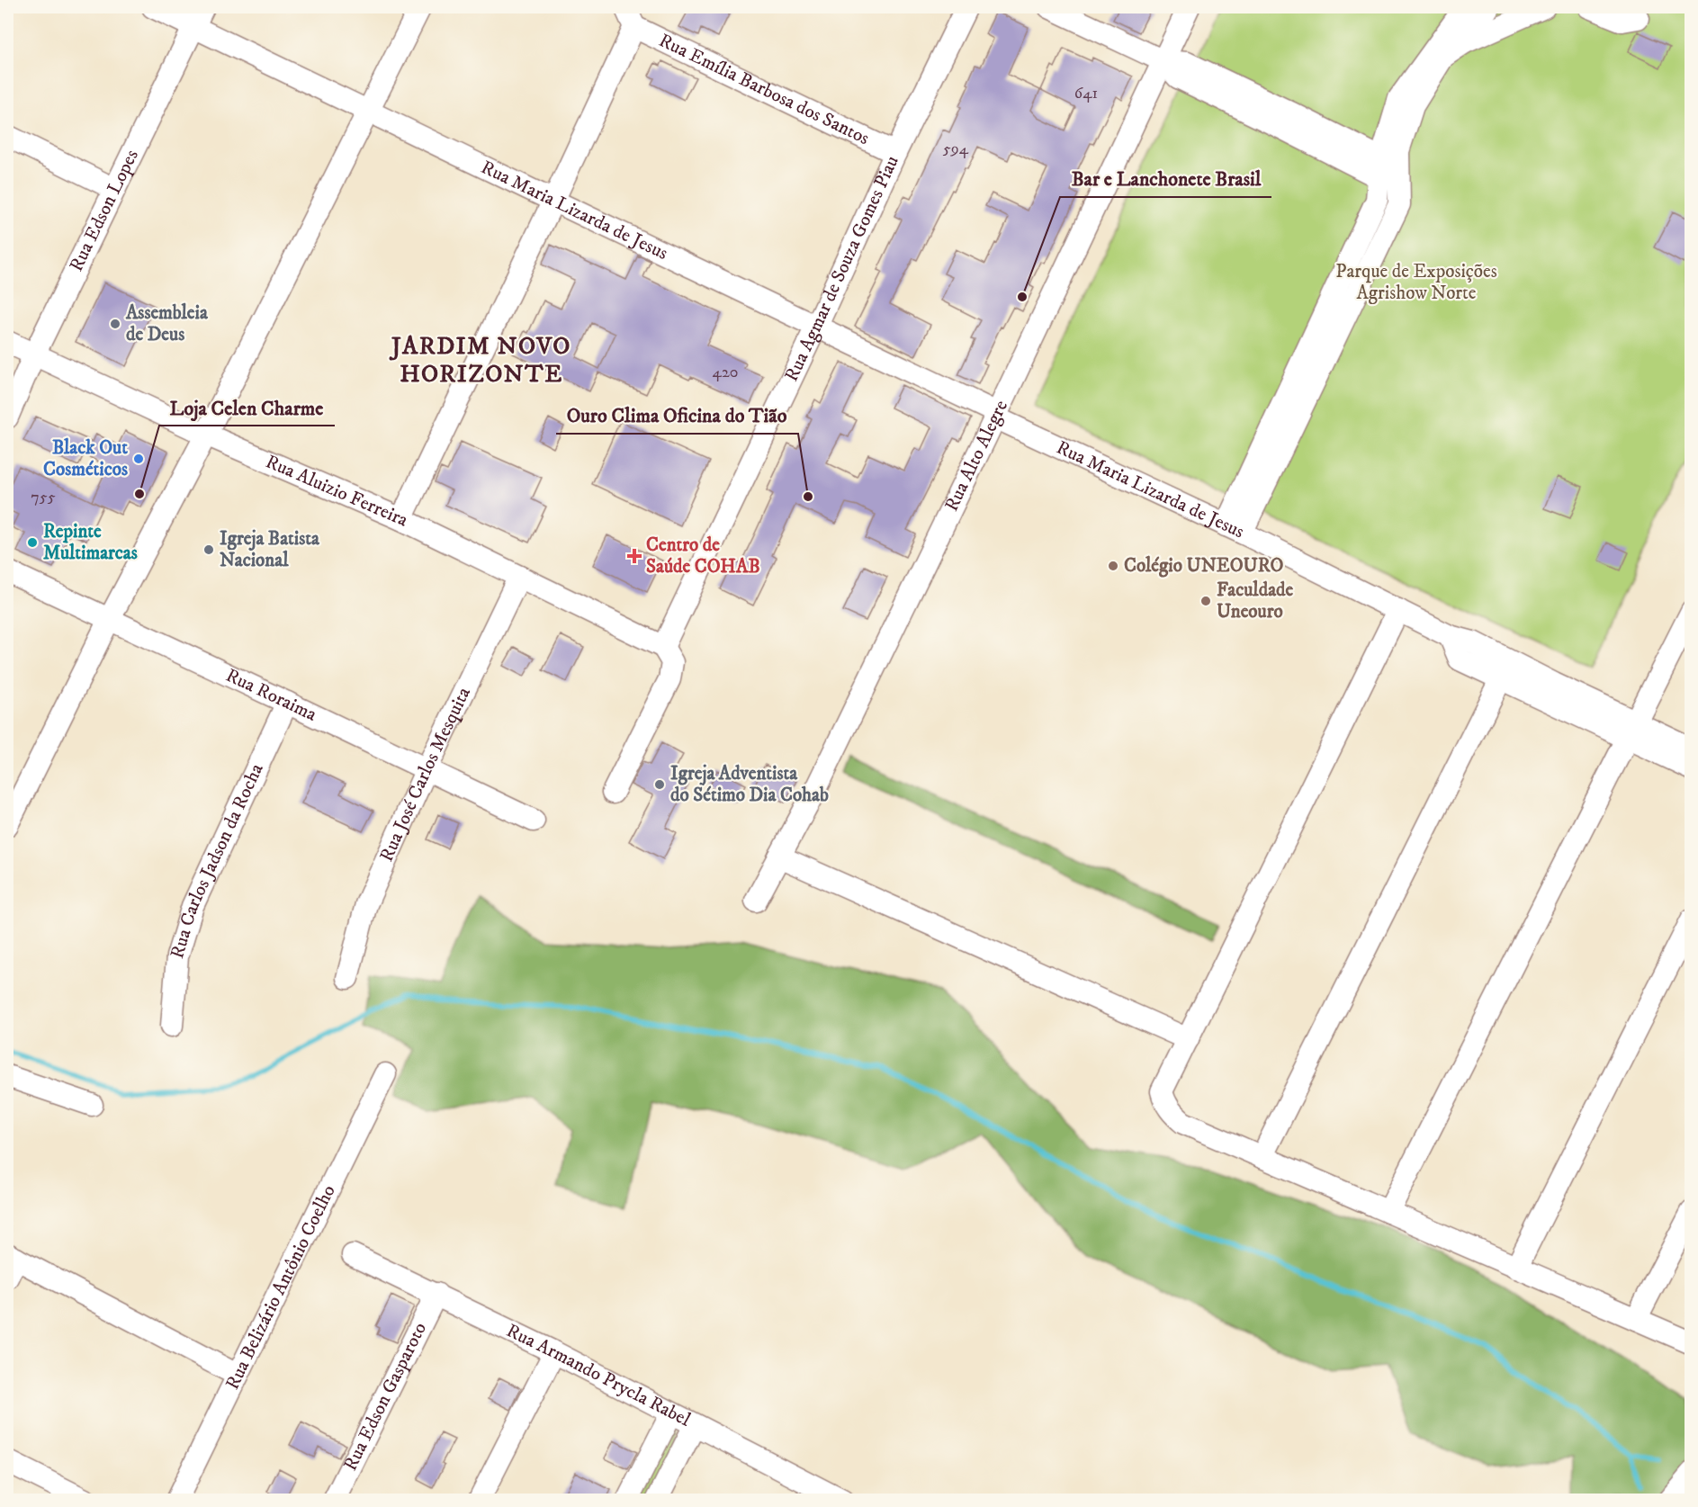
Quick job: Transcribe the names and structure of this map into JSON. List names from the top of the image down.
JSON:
{
  "streets": {
    "street": [
      "Rua Emília Barbosa dos Santos",
      "Rua Maria Lizarda de Jesus",
      "Rua Edson Lopes",
      "Rua Agmar de Souza Gomes Piau",
      "Rua Alto Alegre",
      "Rua Aluizio Ferreira",
      "Rua Roraima",
      "Rua José Carlos Mesquita",
      "Rua Carlos Jadson da Rocha",
      "Rua Belizário Antônio Coelho",
      "Rua Armando Prycla Rabel",
      "Rua Edson Gasparoto"
    ]
  },
  "crossings": [
    ["Rua Emília Barbosa dos Santos", "Rua Agmar de Souza Gomes Piau"],
    ["Rua Maria Lizarda de Jesus", "Rua Edson Lopes"],
    ["Rua Maria Lizarda de Jesus", "Rua Agmar de Souza Gomes Piau"],
    ["Rua Maria Lizarda de Jesus", "Rua Alto Alegre"],
    ["Rua Edson Lopes", "Rua Aluizio Ferreira"],
    ["Rua Agmar de Souza Gomes Piau", "Rua Aluizio Ferreira"],
    ["Rua Aluizio Ferreira", "Rua José Carlos Mesquita"],
    ["Rua Roraima", "Rua José Carlos Mesquita"],
    ["Rua Roraima", "Rua Carlos Jadson da Rocha"],
    ["Rua Armando Prycla Rabel", "Rua Edson Gasparoto"]
  ],
  "districts": ["JARDIM NOVO HORIZONTE"],
  "parks": ["Parque de Exposições Agrishow Norte"],
  "places": {
    "other": [
      "Bar e Lanchonete Brasil",
      "Assembleia de Deus",
      "Black Out Cosméticos",
      "Loja Celen Charme",
      "Ouro Clima Oficina do Tião",
      "Repinte Multimarcas",
      "Igreja Batista Nacional",
      "Colégio UNEOURO",
      "Faculdade Uneouro",
      "Igreja Adventista do Sétimo Dia Cohab"
    ],
    "health": ["Centro de Saúde COHAB"]
  },
  "house_numbers": [
    "641",
    "594",
    "420",
    "755"
  ]
}
